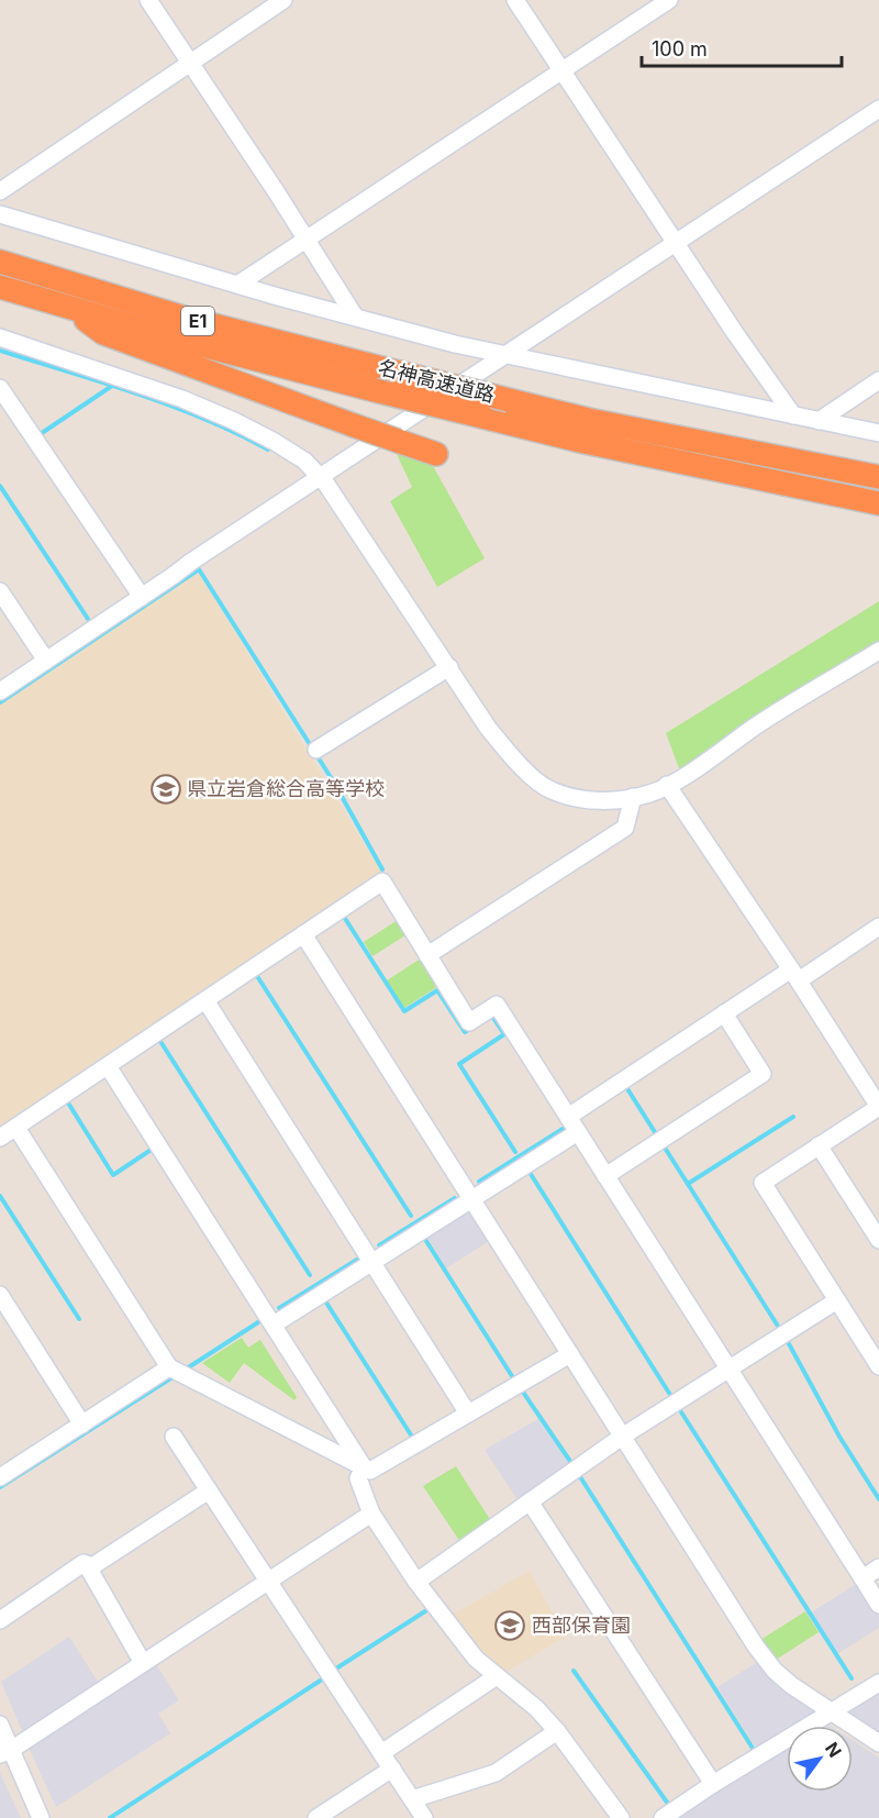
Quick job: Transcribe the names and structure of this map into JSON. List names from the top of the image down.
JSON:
{
  "streets": {
    "highway": ["E1", "名神高速道路"]
  },
  "places": {
    "school or university": ["県立岩倉総合高等学校", "西部保育園"]
  },
  "scale_bar": "100 m",
  "north": "top right"
}
